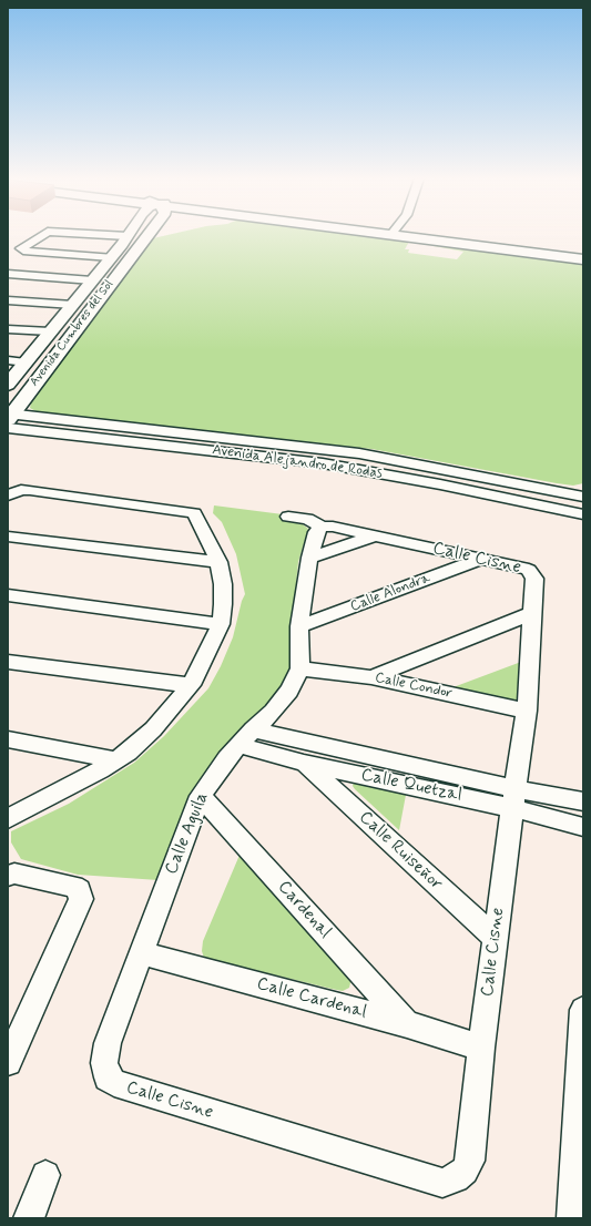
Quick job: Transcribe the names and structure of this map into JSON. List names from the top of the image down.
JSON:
{
  "streets": {
    "main road": ["Avenida Cumbres del Sol"],
    "street": [
      "Avenida Alejandro de Rodas",
      "Calle Cisne",
      "Calle Alondra",
      "Calle Condor",
      "Calle Quetzal",
      "Calle Aguila",
      "Calle Ruiseñor",
      "Cardenal",
      "Calle Cardenal"
    ]
  },
  "crossings": [
    ["Avenida Cumbres del Sol", "Avenida Alejandro de Rodas"],
    ["Calle Cisne", "Calle Alondra"],
    ["Calle Cisne", "Calle Condor"],
    ["Calle Cisne", "Calle Quetzal"],
    ["Calle Cisne", "Calle Aguila"],
    ["Calle Cisne", "Calle Ruiseñor"],
    ["Calle Cisne", "Calle Cardenal"],
    ["Calle Alondra", "Calle Aguila"],
    ["Calle Condor", "Calle Aguila"],
    ["Calle Quetzal", "Calle Aguila"],
    ["Calle Quetzal", "Calle Ruiseñor"],
    ["Calle Aguila", "Cardenal"],
    ["Calle Aguila", "Calle Cardenal"],
    ["Cardenal", "Calle Cardenal"]
  ]
}
